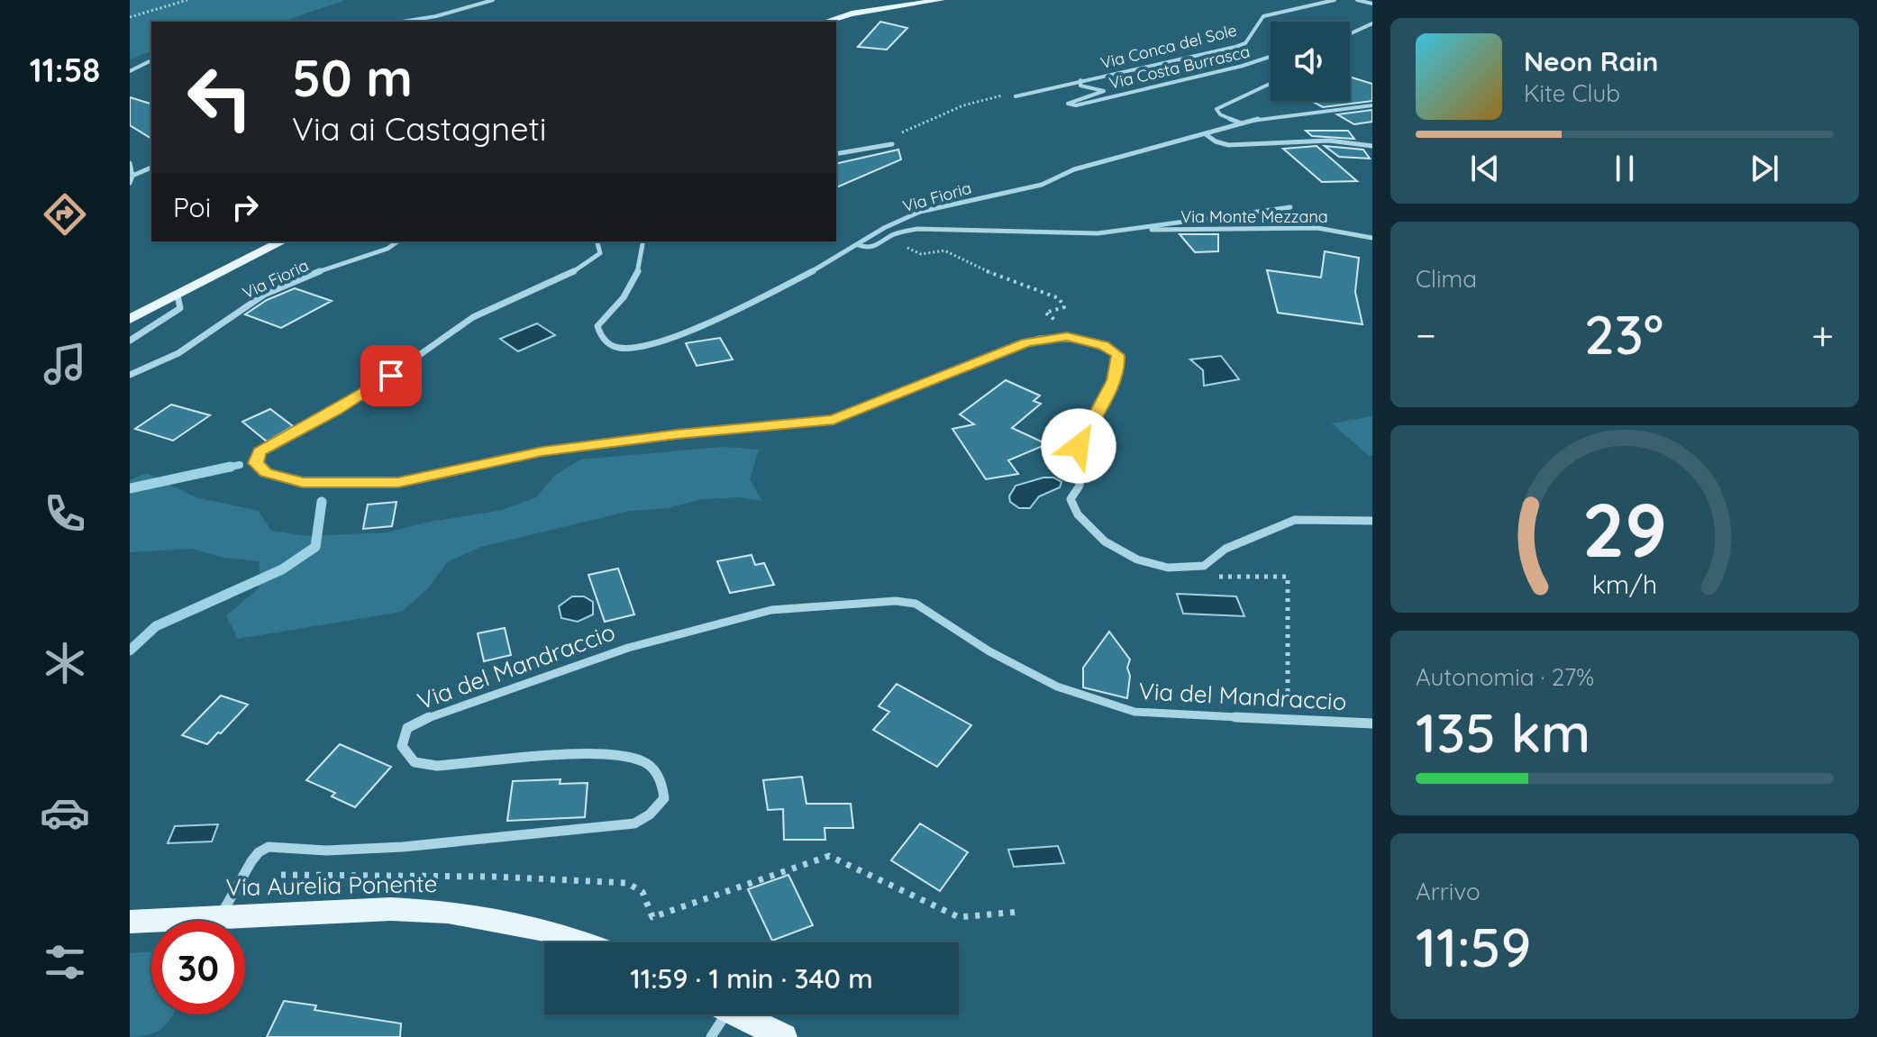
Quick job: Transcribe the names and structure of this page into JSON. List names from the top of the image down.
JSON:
{
  "streets": {
    "main road": ["Via Aurelia Ponente"],
    "street": [
      "Via Conca del Sole",
      "Via Costa Burrasca",
      "Via Fioria",
      "Via Monte Mezzana",
      "Via del Mandraccio"
    ]
  },
  "crossings": [
    ["Via Conca del Sole", "Via Costa Burrasca"],
    ["Via Fioria", "Via Monte Mezzana"],
    ["Via del Mandraccio", "Via Aurelia Ponente"]
  ],
  "page": {
    "tabs": "11:58",
    "turn": ["50 m", "Via ai Castagneti"],
    "song": ["Neon Rain", "Kite Club"],
    "then": "Poi",
    "tile": [
      "Clima",
      ["Autonomia · 27%", "135 km"],
      ["Arrivo", "11:59"]
    ],
    "heat": ["−", "23°", "+"],
    "limit": "30",
    "trip": "11:59 · 1 min · 340 m",
    "gauge": ["29", "km/h"]
  }
}
